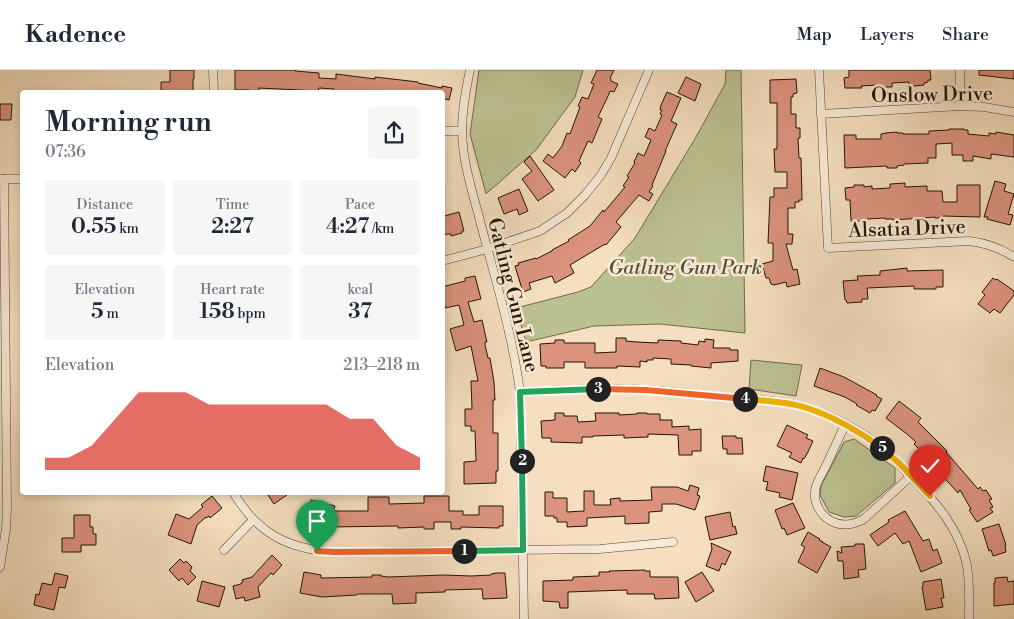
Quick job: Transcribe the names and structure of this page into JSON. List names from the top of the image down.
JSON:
{
  "streets": {
    "street": ["Onslow Drive", "Alsatia Drive", "Gatling Gun Lane"]
  },
  "crossings": [
    ["Onslow Drive", "Alsatia Drive"]
  ],
  "parks": ["Gatling Gun Park"],
  "page": {
    "header": "Kadence",
    "nav": ["Map", "Layers", "Share"],
    "heading": ["Morning run", "07:36"],
    "stats": [
      ["Distance", "0.55 km"],
      ["Time", "2:27"],
      ["Pace", "4:27 /km"],
      ["Elevation", "5 m"],
      ["Heart rate", "158 bpm"],
      ["kcal", "37"]
    ],
    "chart": ["Elevation", "213–218 m"],
    "pins": [
      "3",
      "4",
      "5",
      "2",
      "1"
    ]
  }
}
